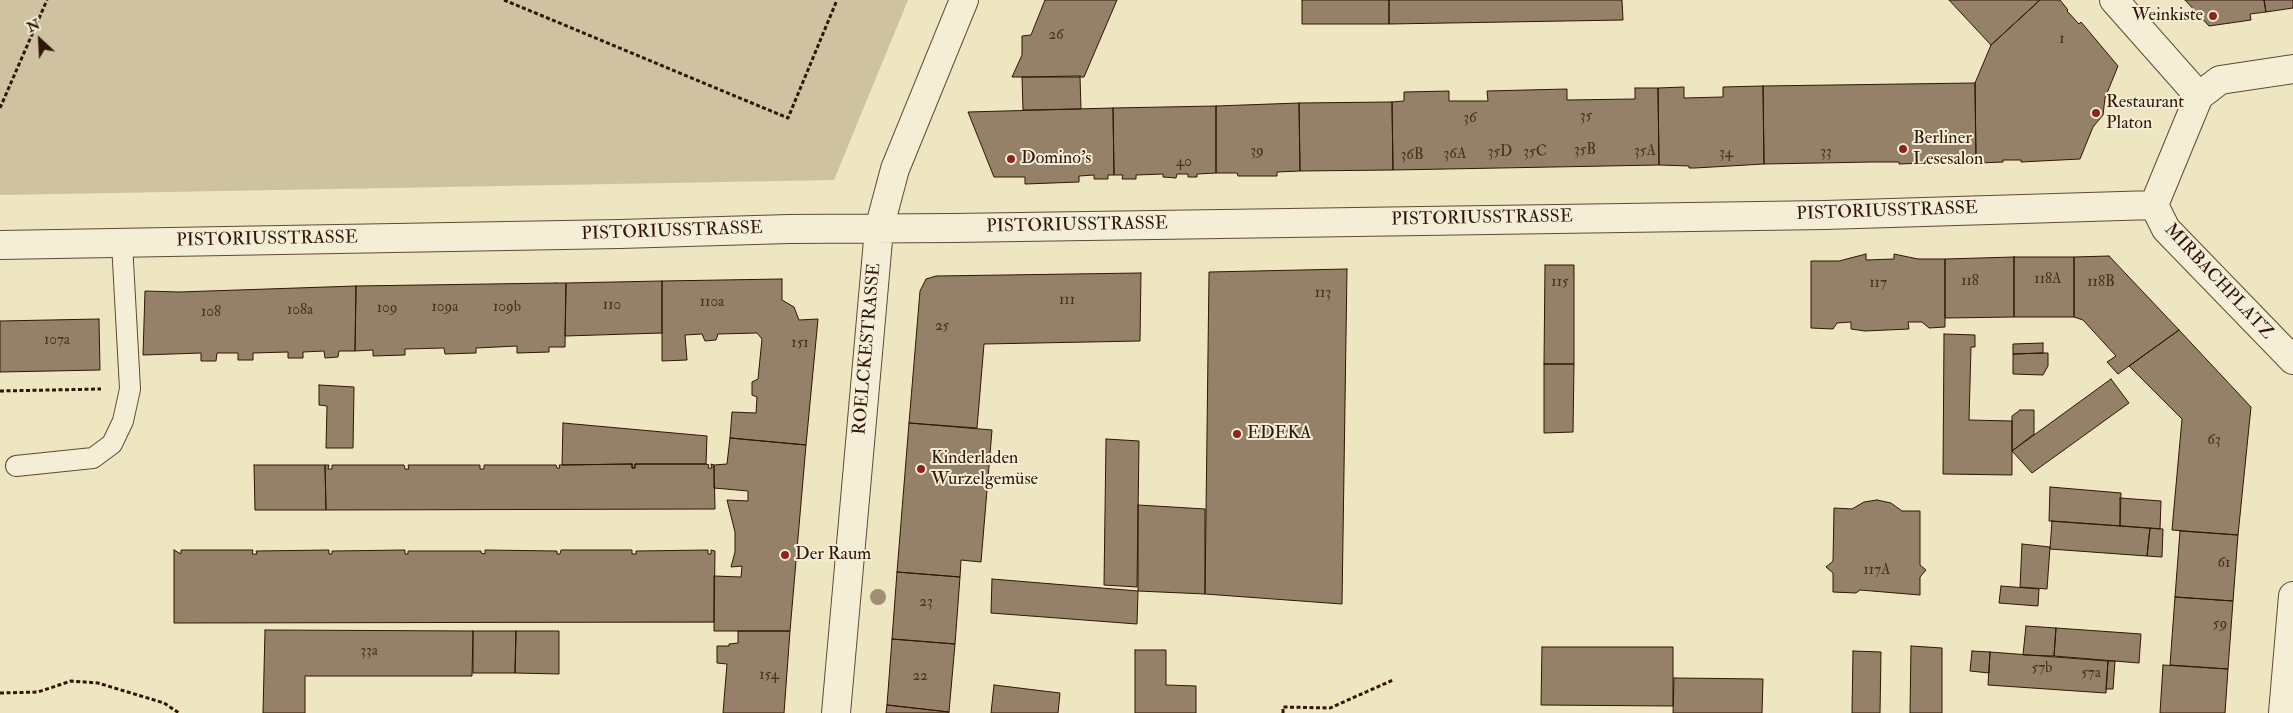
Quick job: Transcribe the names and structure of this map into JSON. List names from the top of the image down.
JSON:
{
  "streets": {
    "street": ["PISTORIUSSTRASSE", "MIRBACHPLATZ", "ROELCKESTRASSE"]
  },
  "crossings": [
    ["PISTORIUSSTRASSE", "MIRBACHPLATZ"],
    ["PISTORIUSSTRASSE", "ROELCKESTRASSE"]
  ],
  "places": [
    "Weinkiste",
    "Restaurant Platon",
    "Berliner Lesesalon",
    "Domino's",
    "EDEKA",
    "Kinderladen Wurzelgemüse",
    "Der Raum"
  ],
  "house_numbers": [
    "26",
    "1",
    "35",
    "36",
    "35B",
    "39",
    "35A",
    "35D",
    "35C",
    "33",
    "34",
    "36A",
    "36B",
    "40",
    "118A",
    "118",
    "115",
    "118B",
    "117",
    "113",
    "111",
    "110a",
    "110",
    "109a",
    "109b",
    "109",
    "108a",
    "108",
    "25",
    "107a",
    "151",
    "63",
    "61",
    "117A",
    "23",
    "59",
    "33a",
    "57b",
    "57a",
    "154",
    "22"
  ],
  "north": "top left"
}
